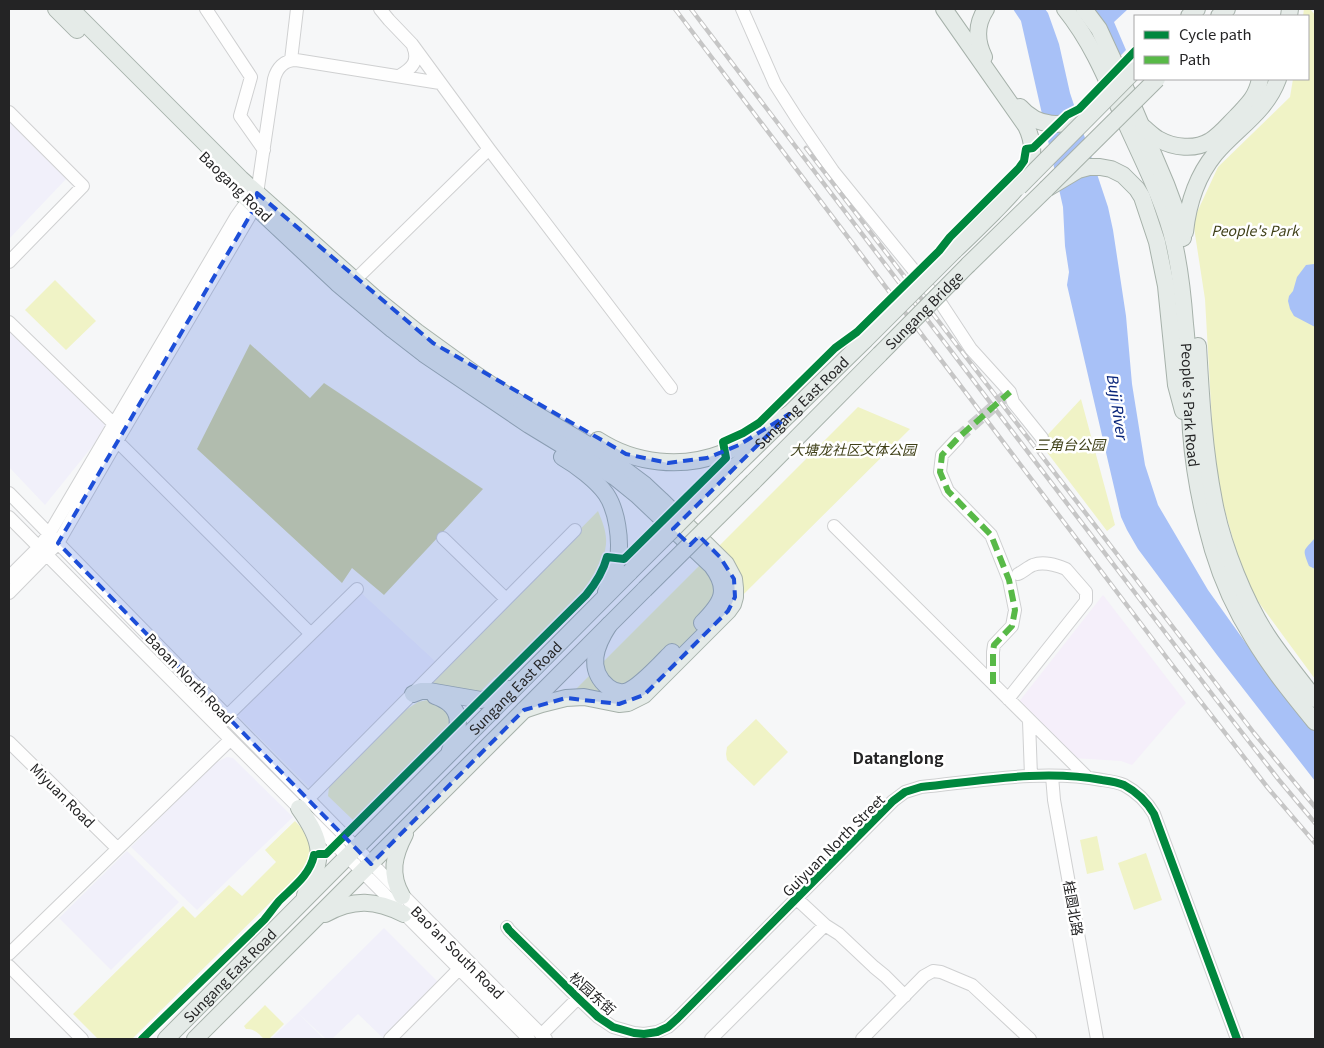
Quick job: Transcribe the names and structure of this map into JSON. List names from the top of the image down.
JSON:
{
  "streets": {
    "main road": [
      "Baogang Road",
      "Sungang Bridge",
      "Sungang East Road",
      "People's Park Road"
    ],
    "street": [
      "Baoan North Road",
      "Miyuan Road",
      "Guiyuan North Street",
      "桂圆北路",
      "Bao'an South Road",
      "松园东街"
    ]
  },
  "crossings": [
    ["Sungang Bridge", "Sungang East Road"],
    ["Sungang East Road", "Baoan North Road"],
    ["Sungang East Road", "Bao'an South Road"],
    ["Baoan North Road", "Bao'an South Road"],
    ["Guiyuan North Street", "桂圆北路"],
    ["Guiyuan North Street", "松园东街"]
  ],
  "districts": ["Datanglong"],
  "water": ["Buji River"],
  "parks": ["People's Park", "三角台公园", "大塘龙社区文体公园"],
  "legend": ["Cycle path", "Path"]
}
